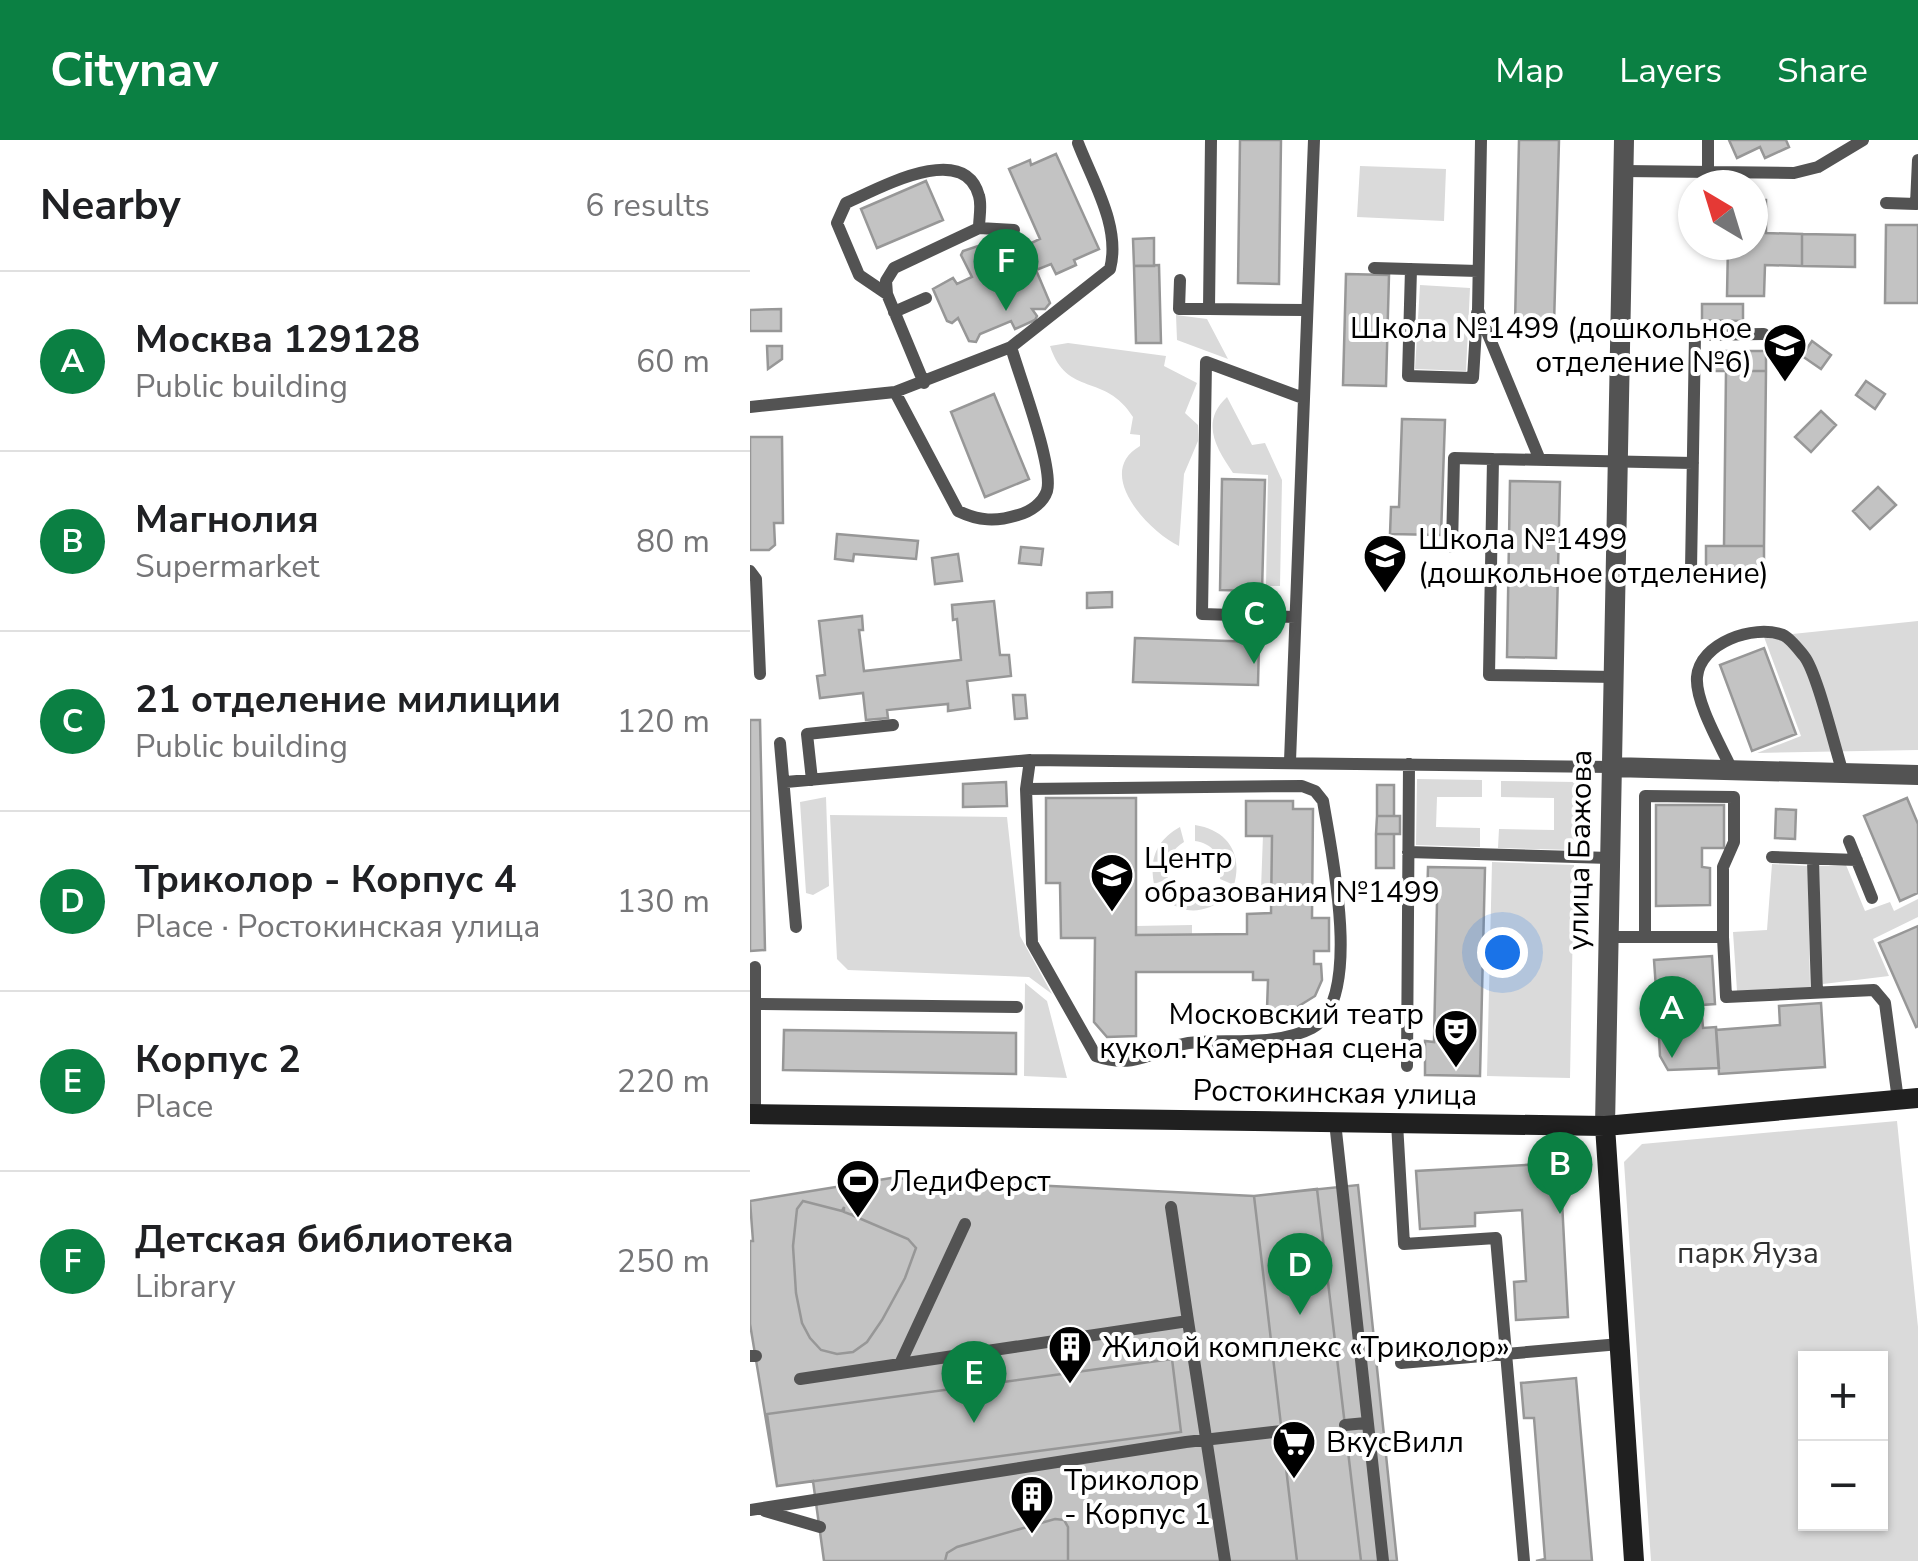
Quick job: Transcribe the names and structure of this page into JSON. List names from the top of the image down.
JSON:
{
  "streets": {
    "street": ["улица Бажова", "Ростокинская улица"]
  },
  "crossings": [
    ["улица Бажова", "Ростокинская улица"]
  ],
  "parks": ["парк Яуза"],
  "places": {
    "school or university": ["Школа №1499 (дошкольное отделение №6)", "Школа №1499 (дошкольное отделение)", "Центр образования №1499"],
    "theatre": ["Московский театр кукол. Камерная сцена"],
    "sports": ["ЛедиФерст"],
    "building": ["Жилой комплекс «Триколор»", "Триколор - Корпус 1"],
    "supermarket": ["ВкусВилл"]
  },
  "north": "top left",
  "page": {
    "header": "Citynav",
    "nav": ["Map", "Layers", "Share"],
    "heading": ["Nearby", "6 results"],
    "pins": [
      "F",
      "C",
      "A",
      "B",
      "D",
      "E"
    ],
    "list": [
      {
        "mark": "A",
        "name": "Москва 129128",
        "note": "Public building",
        "value": "60 m"
      },
      {
        "mark": "B",
        "name": "Магнолия",
        "note": "Supermarket",
        "value": "80 m"
      },
      {
        "mark": "C",
        "name": "21 отделение милиции",
        "note": "Public building",
        "value": "120 m"
      },
      {
        "mark": "D",
        "name": "Триколор - Корпус 4",
        "note": "Place · Ростокинская улица",
        "value": "130 m"
      },
      {
        "mark": "E",
        "name": "Корпус 2",
        "note": "Place",
        "value": "220 m"
      },
      {
        "mark": "F",
        "name": "Детская библиотека",
        "note": "Library",
        "value": "250 m"
      }
    ],
    "map_buttons": ["+", "−"]
  }
}
